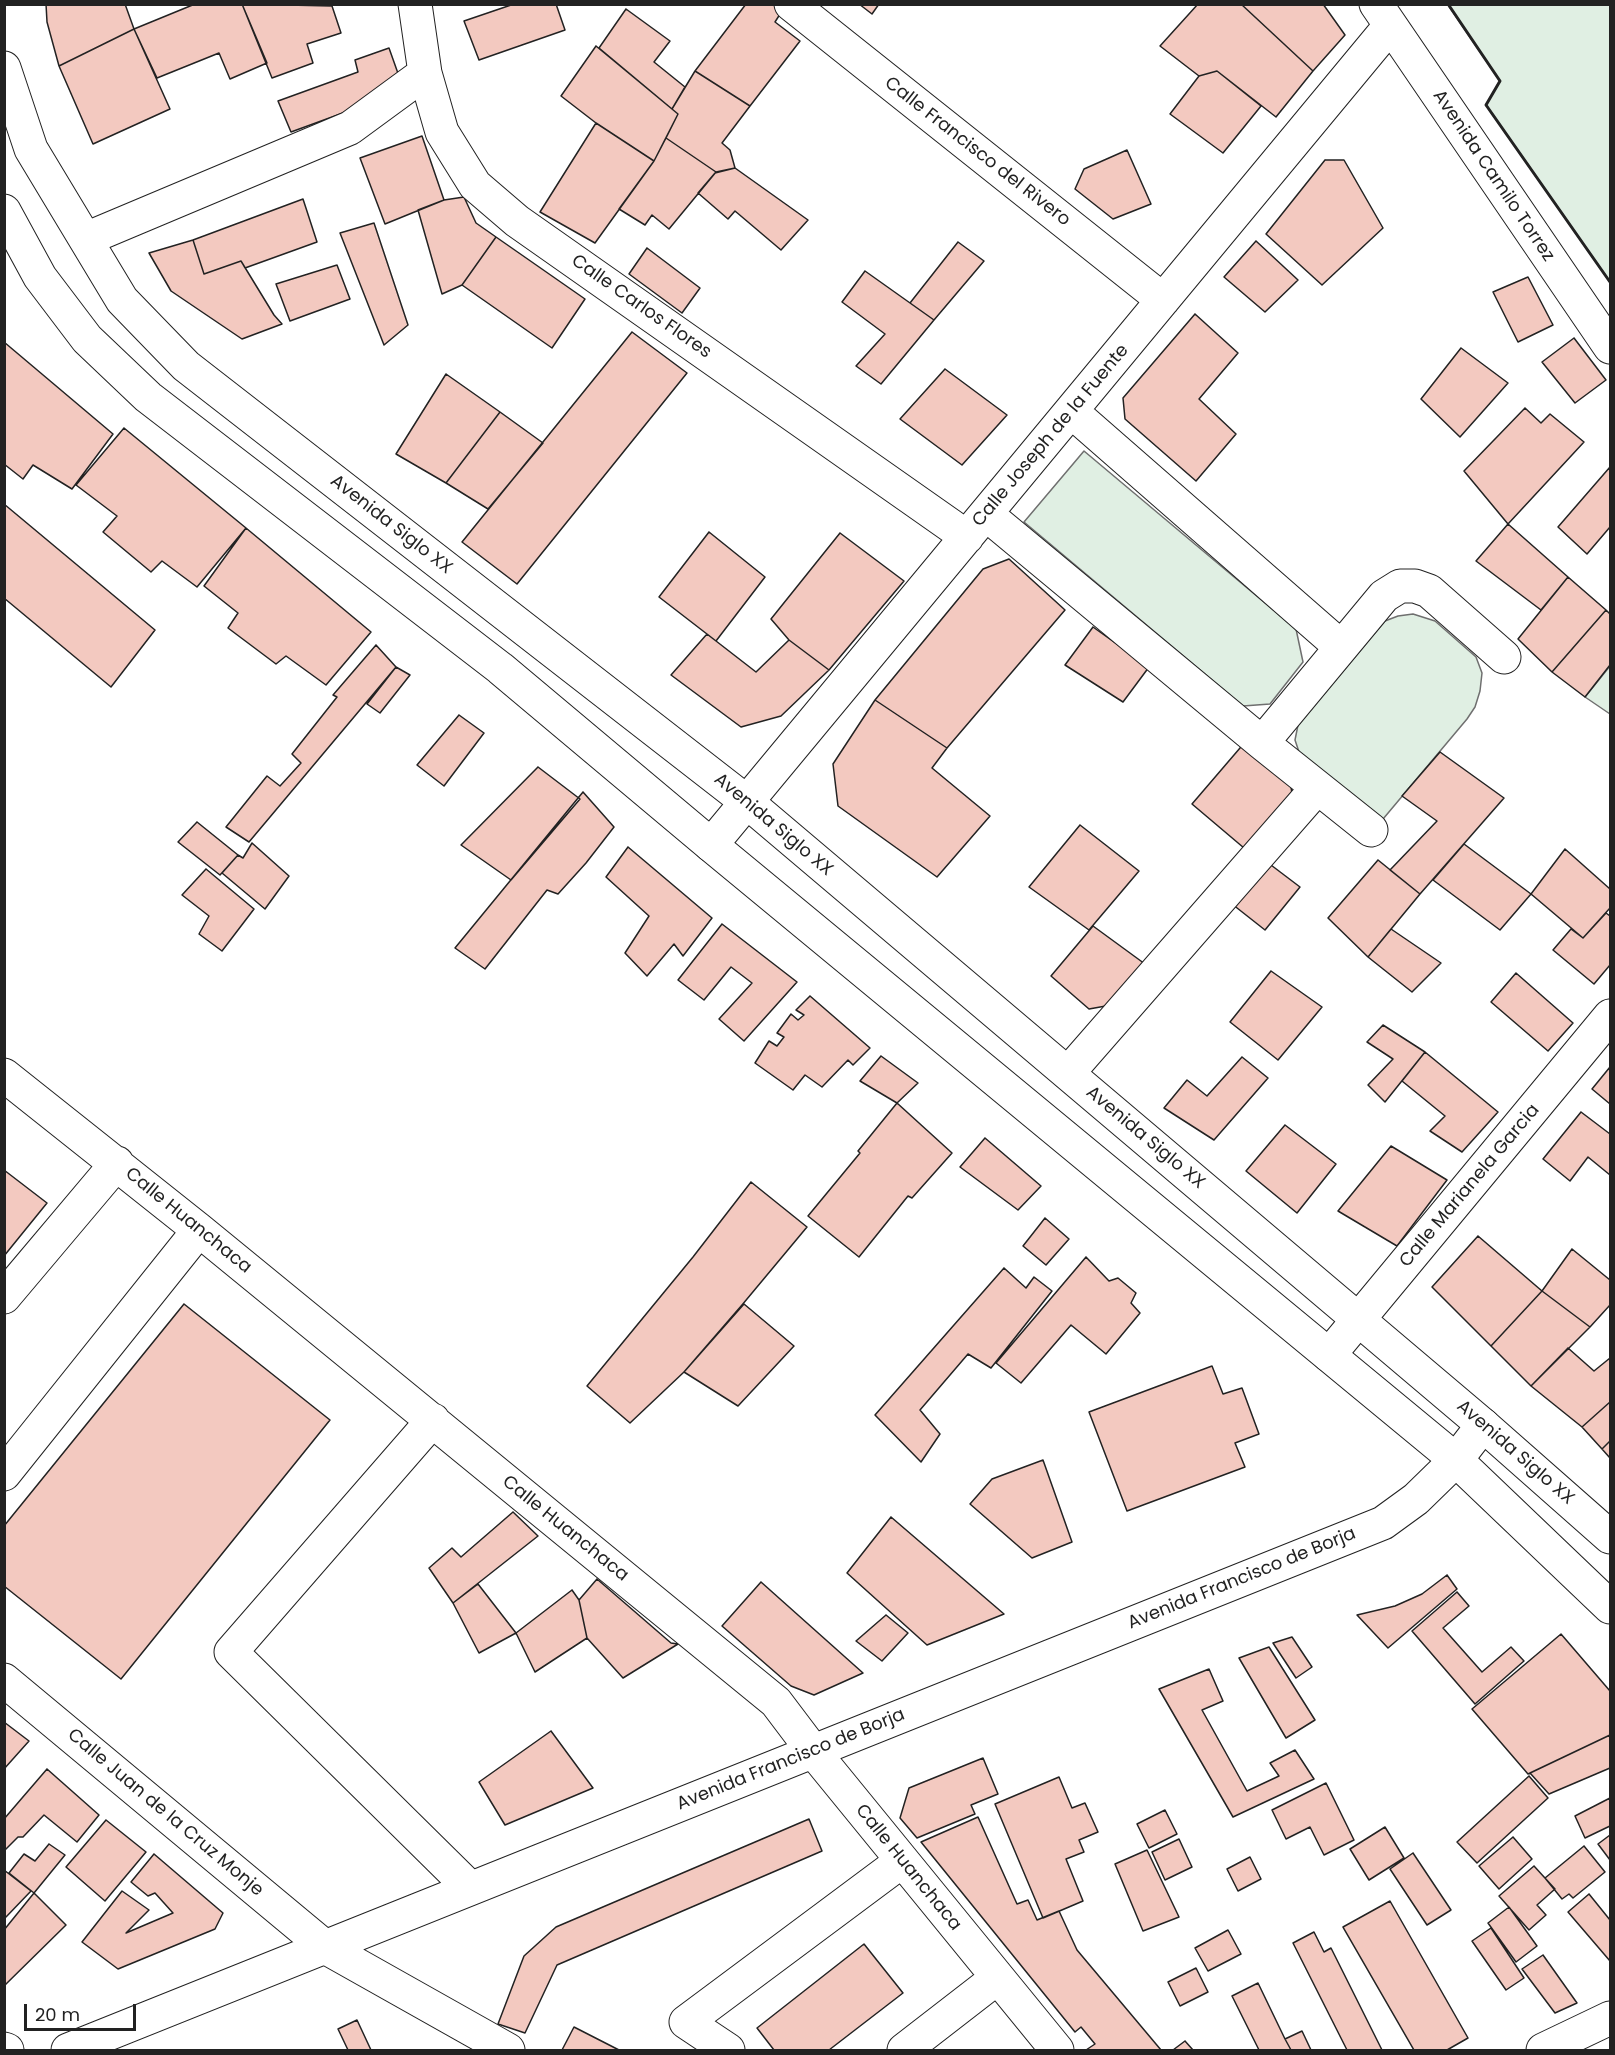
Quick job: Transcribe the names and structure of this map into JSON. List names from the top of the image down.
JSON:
{
  "streets": {
    "main road": [
      "Calle Francisco del Rivero",
      "Avenida Camilo Torrez",
      "Calle Carlos Flores",
      "Calle Joseph de la Fuente",
      "Avenida Siglo XX",
      "Calle Marianela Garcia",
      "Calle Huanchaca",
      "Avenida Francisco de Borja",
      "Calle Juan de la Cruz Monje"
    ]
  },
  "crossings": [
    ["Calle Francisco del Rivero", "Calle Joseph de la Fuente"],
    ["Avenida Camilo Torrez", "Calle Joseph de la Fuente"],
    ["Calle Carlos Flores", "Calle Joseph de la Fuente"],
    ["Calle Joseph de la Fuente", "Avenida Siglo XX"],
    ["Avenida Siglo XX", "Calle Marianela Garcia"],
    ["Avenida Siglo XX", "Avenida Francisco de Borja"],
    ["Calle Huanchaca", "Avenida Francisco de Borja"],
    ["Avenida Francisco de Borja", "Calle Juan de la Cruz Monje"]
  ],
  "scale_bar": "20 m"
}
